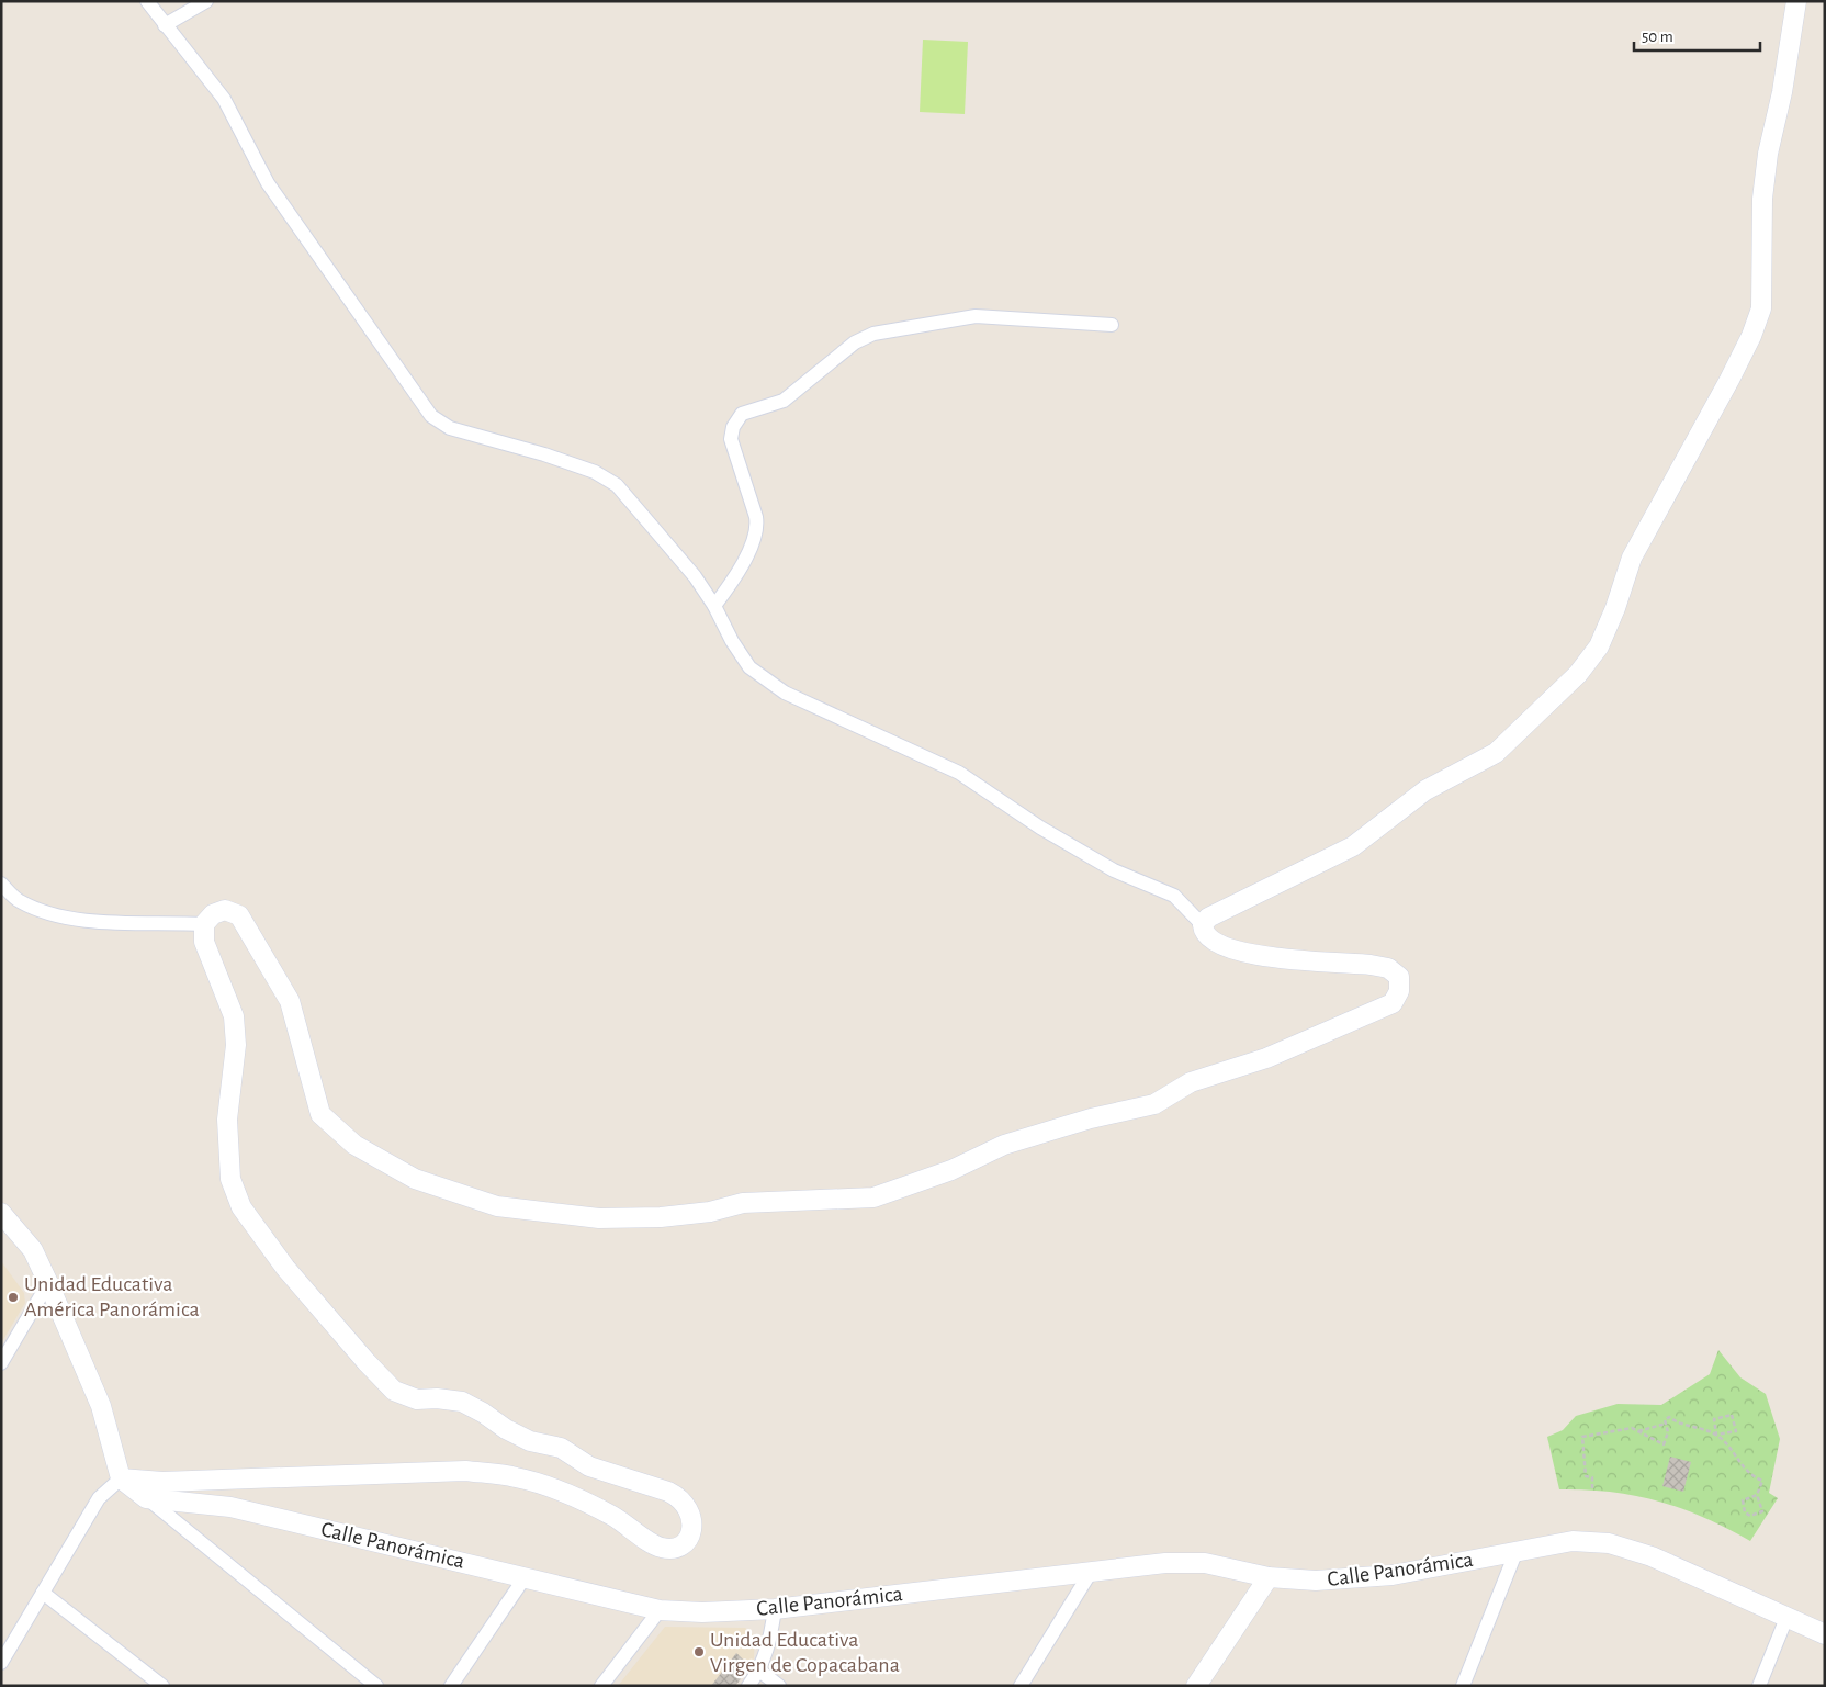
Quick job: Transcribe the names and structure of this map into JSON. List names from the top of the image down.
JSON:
{
  "streets": {
    "street": ["Calle Panorámica"]
  },
  "places": ["Unidad Educativa América Panorámica", "Unidad Educativa Virgen de Copacabana"],
  "scale_bar": "50 m"
}
